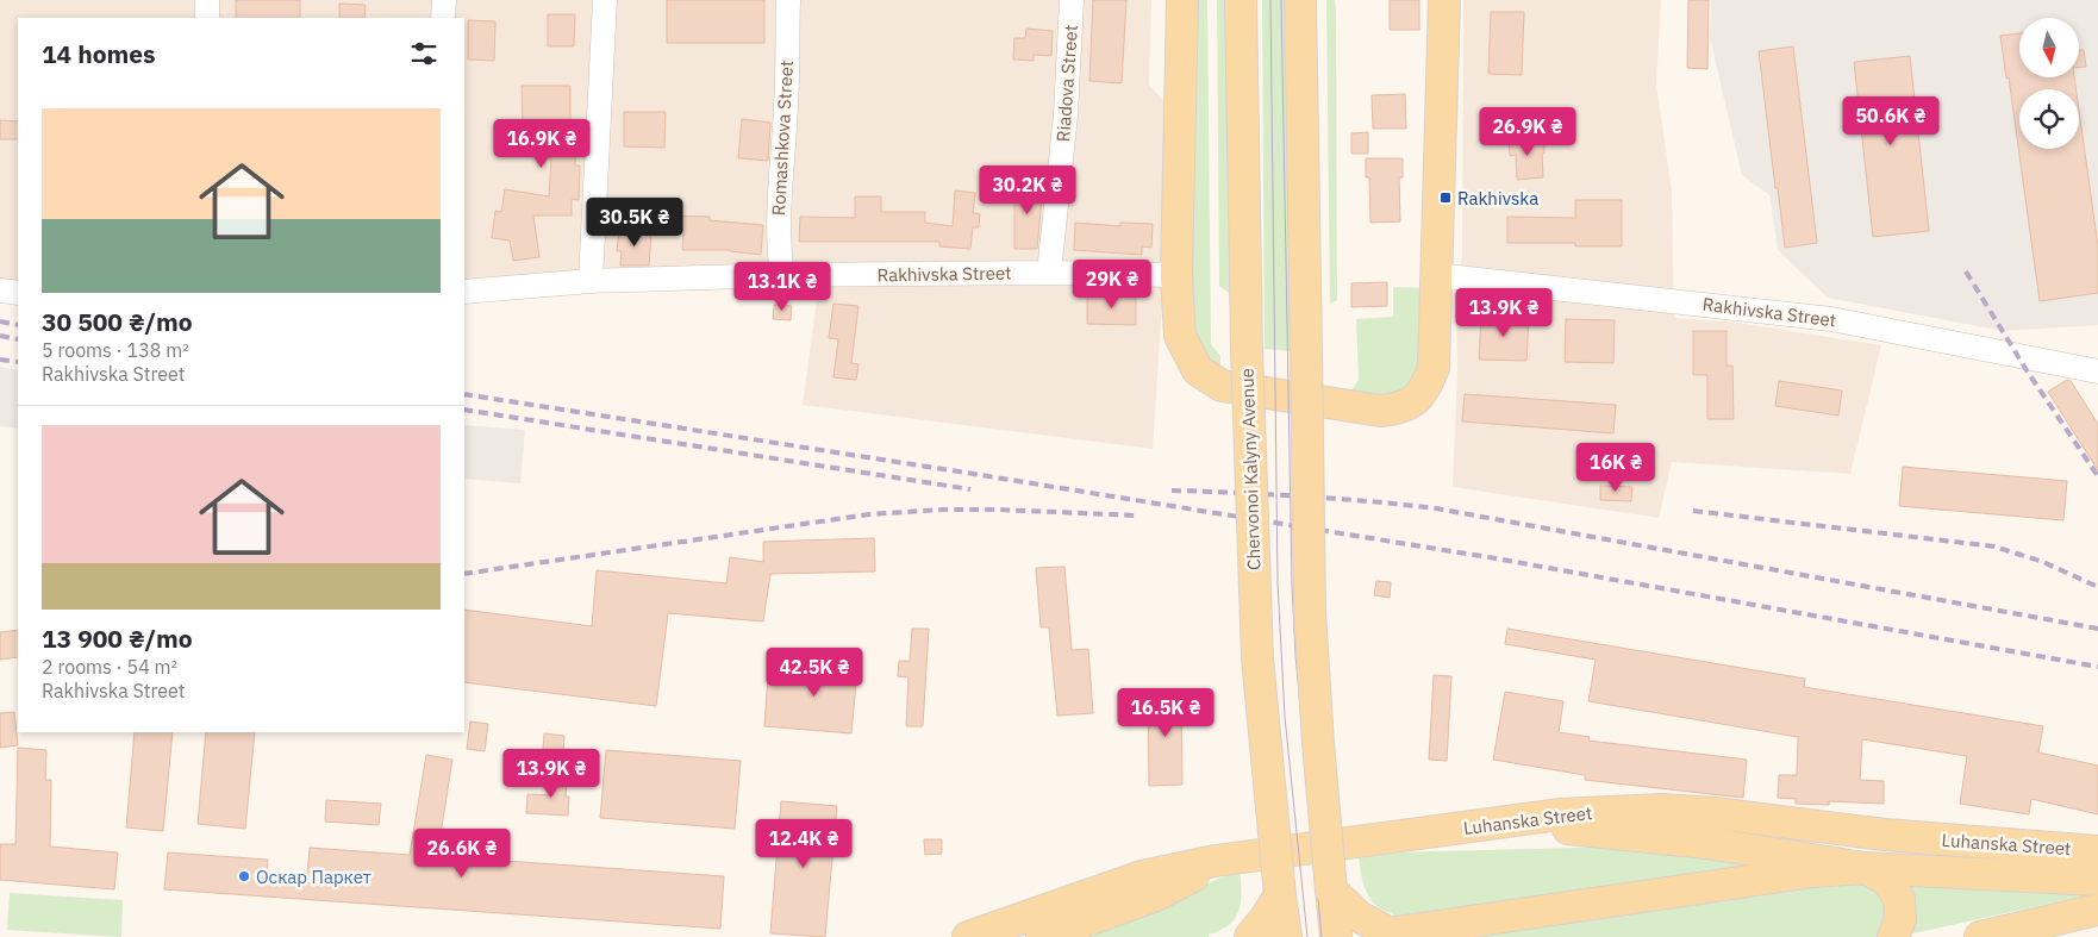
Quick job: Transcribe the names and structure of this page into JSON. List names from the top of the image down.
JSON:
{
  "streets": {
    "main road": ["Chervonoi Kalyny Avenue", "Luhanska Street"],
    "street": ["Riadova Street", "Romashkova Street", "Rakhivska Street"]
  },
  "crossings": [
    ["Riadova Street", "Rakhivska Street"],
    ["Romashkova Street", "Rakhivska Street"]
  ],
  "places": {
    "transit": ["Rakhivska"],
    "other": ["Оскар Паркет"]
  },
  "north": "bottom",
  "page": {
    "heading": "14 homes",
    "list": [
      {
        "name": "30 500 ₴/mo",
        "note": "5 rooms · 138 m² · Rakhivska Street"
      },
      {
        "name": "13 900 ₴/mo",
        "note": "2 rooms · 54 m² · Rakhivska Street"
      }
    ],
    "price": [
      "50.6K ₴",
      "26.9K ₴",
      "16.9K ₴",
      "30.2K ₴",
      "30.5K ₴",
      "29K ₴",
      "13.1K ₴",
      "13.9K ₴",
      "16K ₴",
      "42.5K ₴",
      "16.5K ₴",
      "13.9K ₴",
      "12.4K ₴",
      "26.6K ₴"
    ]
  }
}
